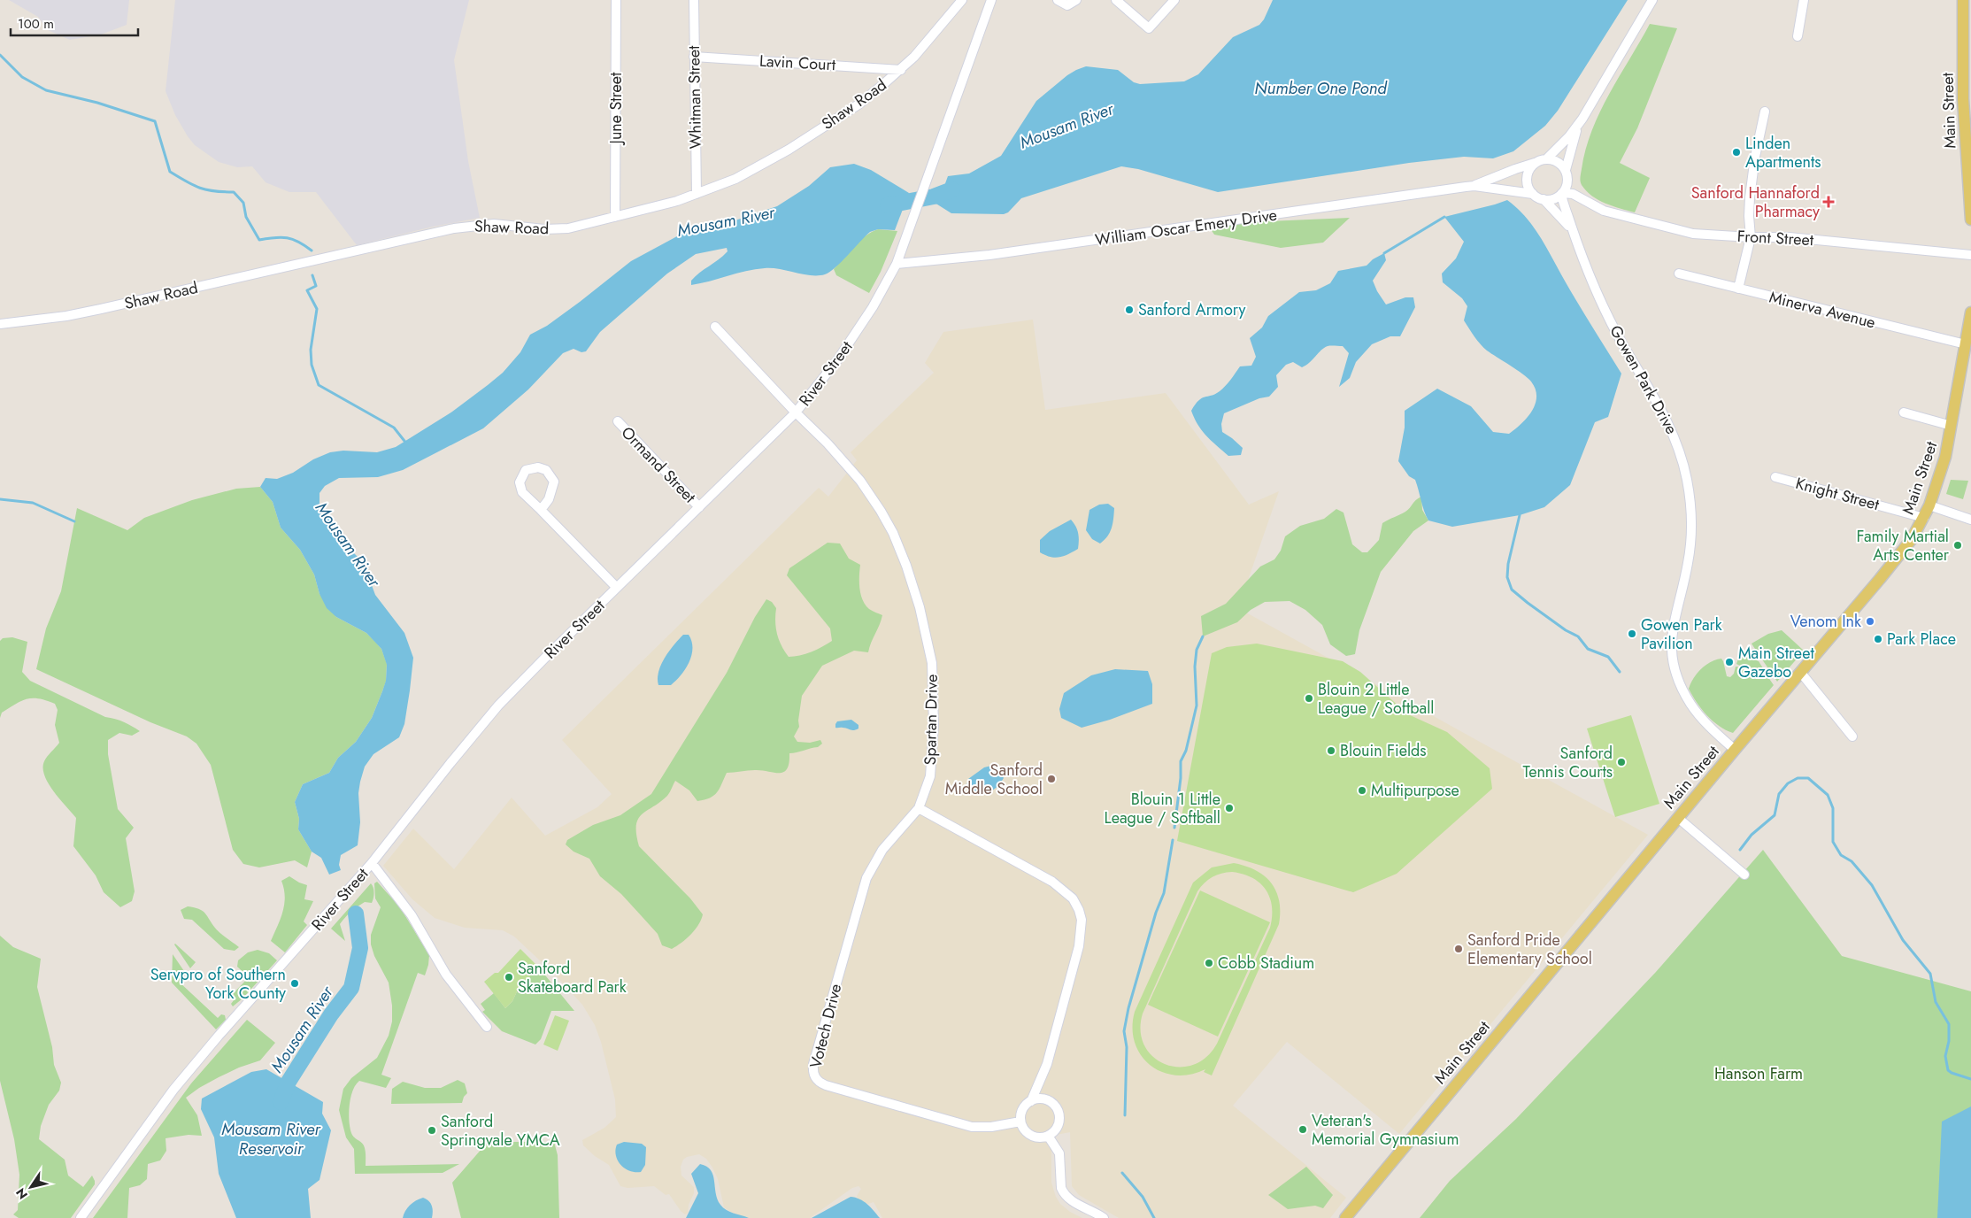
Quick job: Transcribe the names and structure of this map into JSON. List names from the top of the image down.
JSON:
{
  "streets": {
    "main road": ["Main Street"],
    "street": [
      "Lavin Court",
      "Whitman Street",
      "Shaw Road",
      "June Street",
      "William Oscar Emery Drive",
      "Front Street",
      "Minerva Avenue",
      "River Street",
      "Gowen Park Drive",
      "Ormand Street",
      "Knight Street",
      "Spartan Drive",
      "Votech Drive"
    ]
  },
  "crossings": [
    ["Lavin Court", "Whitman Street"],
    ["Lavin Court", "Shaw Road"],
    ["Whitman Street", "Shaw Road"],
    ["Shaw Road", "June Street"],
    ["Main Street", "Minerva Avenue"],
    ["Main Street", "Gowen Park Drive"],
    ["Main Street", "Knight Street"],
    ["William Oscar Emery Drive", "Front Street"],
    ["William Oscar Emery Drive", "River Street"],
    ["William Oscar Emery Drive", "Gowen Park Drive"],
    ["Front Street", "Gowen Park Drive"],
    ["River Street", "Ormand Street"],
    ["River Street", "Spartan Drive"],
    ["Spartan Drive", "Votech Drive"]
  ],
  "water": ["Number One Pond", "Mousam River", "Mousam River Reservoir"],
  "parks": ["Hanson Farm"],
  "places": {
    "other": [
      "Linden Apartments",
      "Sanford Armory",
      "Family Martial Arts Center",
      "Venom Ink",
      "Gowen Park Pavilion",
      "Park Place",
      "Main Street Gazebo",
      "Blouin 2 Little League / Softball",
      "Blouin Fields",
      "Sanford Tennis Courts",
      "Sanford Middle School",
      "Multipurpose",
      "Blouin 1 Little League / Softball",
      "Sanford Pride Elementary School",
      "Cobb Stadium",
      "Sanford Skateboard Park",
      "Servpro of Southern York County",
      "Veteran's Memorial Gymnasium",
      "Sanford Springvale YMCA"
    ],
    "health": ["Sanford Hannaford Pharmacy"]
  },
  "scale_bar": "100 m",
  "north": "bottom left"
}
